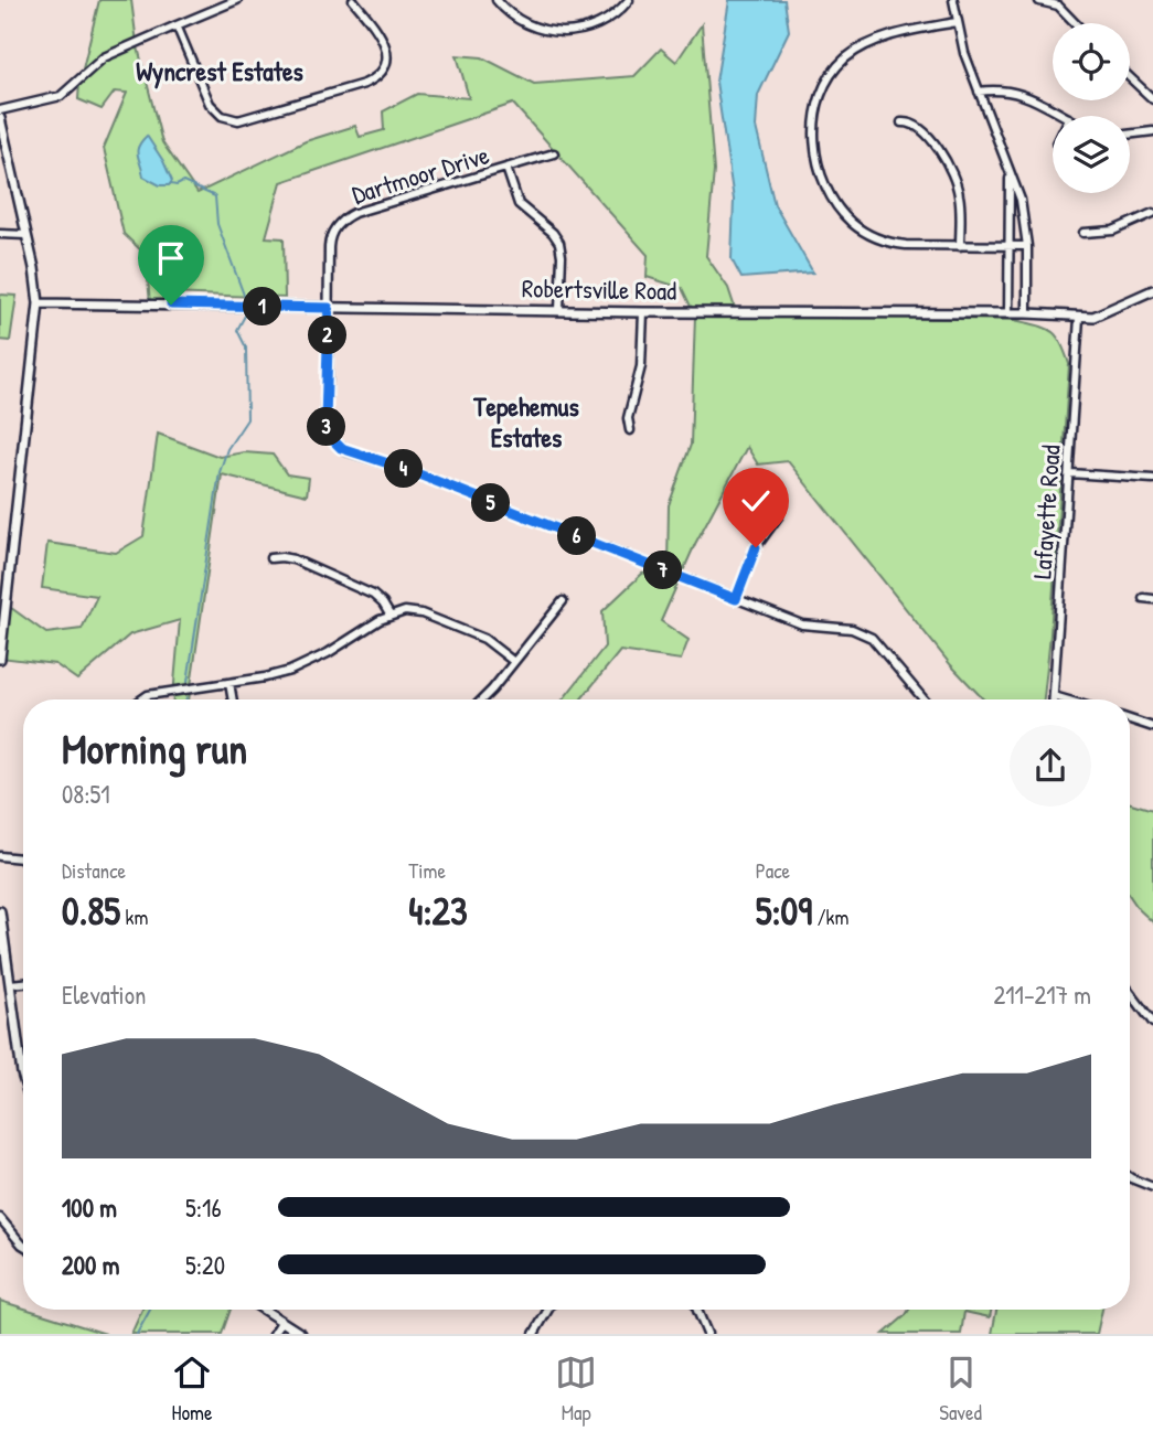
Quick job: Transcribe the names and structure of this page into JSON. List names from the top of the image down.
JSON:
{
  "streets": {
    "street": ["Dartmoor Drive", "Robertsville Road", "Lafayette Road"]
  },
  "crossings": [
    ["Dartmoor Drive", "Robertsville Road"],
    ["Robertsville Road", "Lafayette Road"]
  ],
  "districts": ["Wyncrest Estates", "Tepehemus Estates"],
  "page": {
    "pins": [
      "1",
      "2",
      "3",
      "4",
      "5",
      "6",
      "7"
    ],
    "heading": ["Morning run", "08:51"],
    "stats": [
      ["Distance", "0.85 km"],
      ["Time", "4:23"],
      ["Pace", "5:09 /km"]
    ],
    "chart": ["Elevation", "211–217 m"],
    "list": [
      {
        "name": "100 m",
        "note": "5:16"
      },
      {
        "name": "200 m",
        "note": "5:20"
      }
    ],
    "tabs": ["Home", "Map", "Saved"]
  }
}
